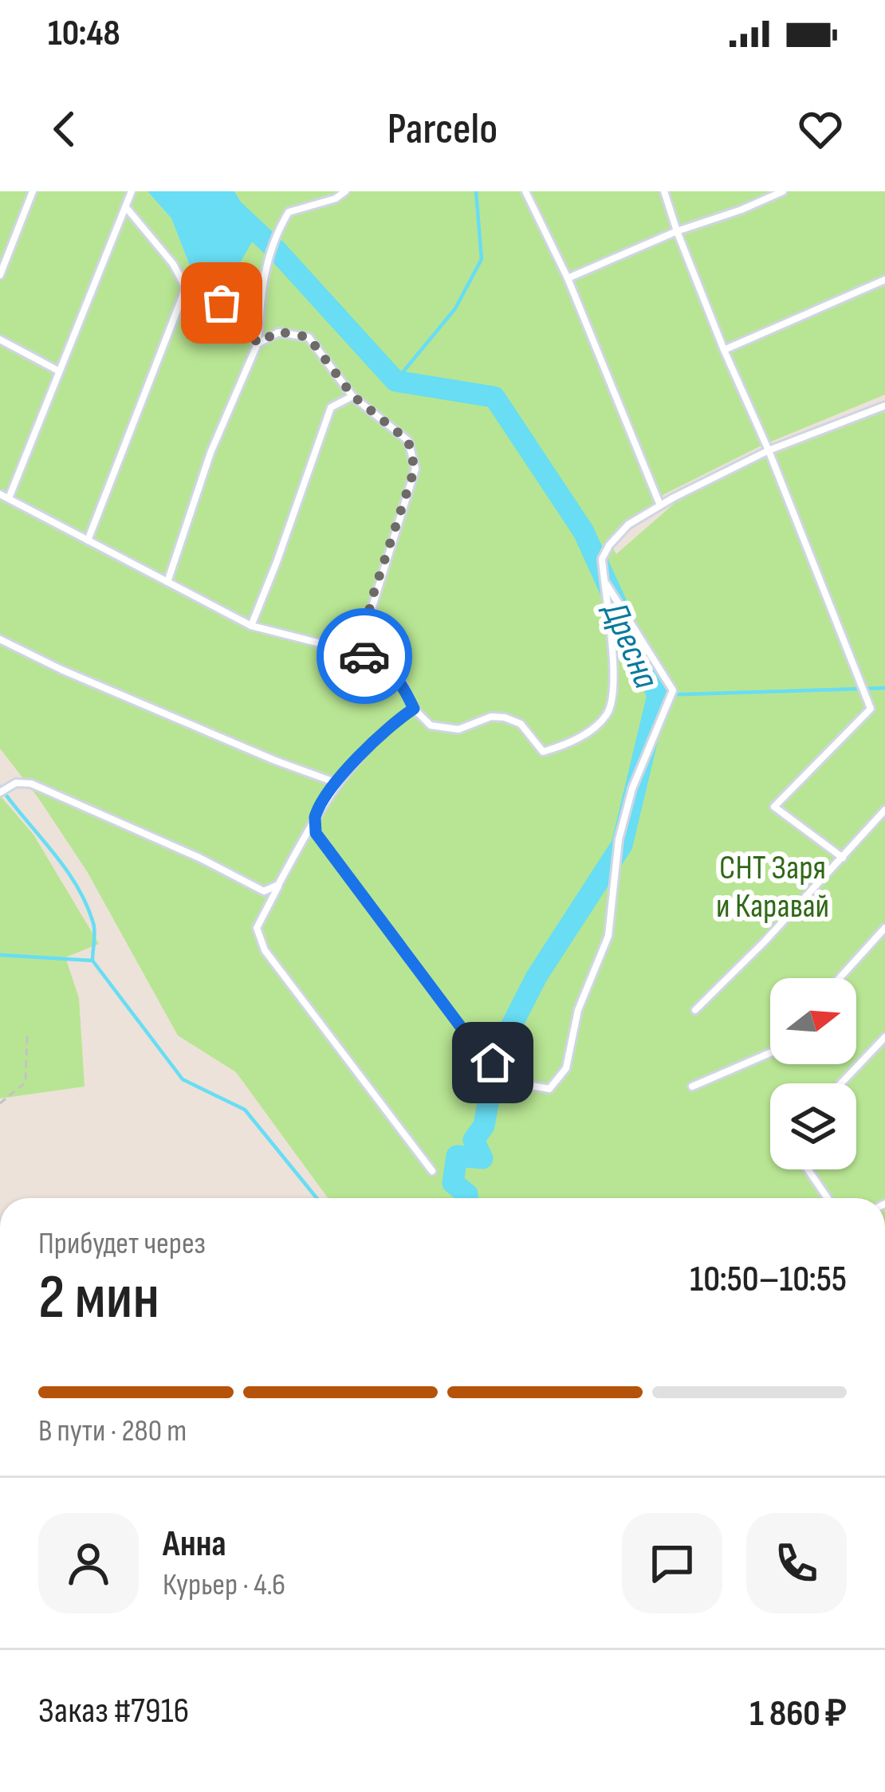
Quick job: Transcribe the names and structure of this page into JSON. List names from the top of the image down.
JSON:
{
  "water": ["Дресна"],
  "parks": ["СНТ Заря и Каравай"],
  "north": "right",
  "page": {
    "status": "10:48",
    "header": "Parcelo",
    "heading": ["2 мин", "Прибудет через", "10:50–10:55"],
    "panel": [
      "Анна",
      "Курьер · 4.6",
      "Заказ #7916",
      "1 860 ₽"
    ],
    "bar": "В пути · 280 m"
  }
}
